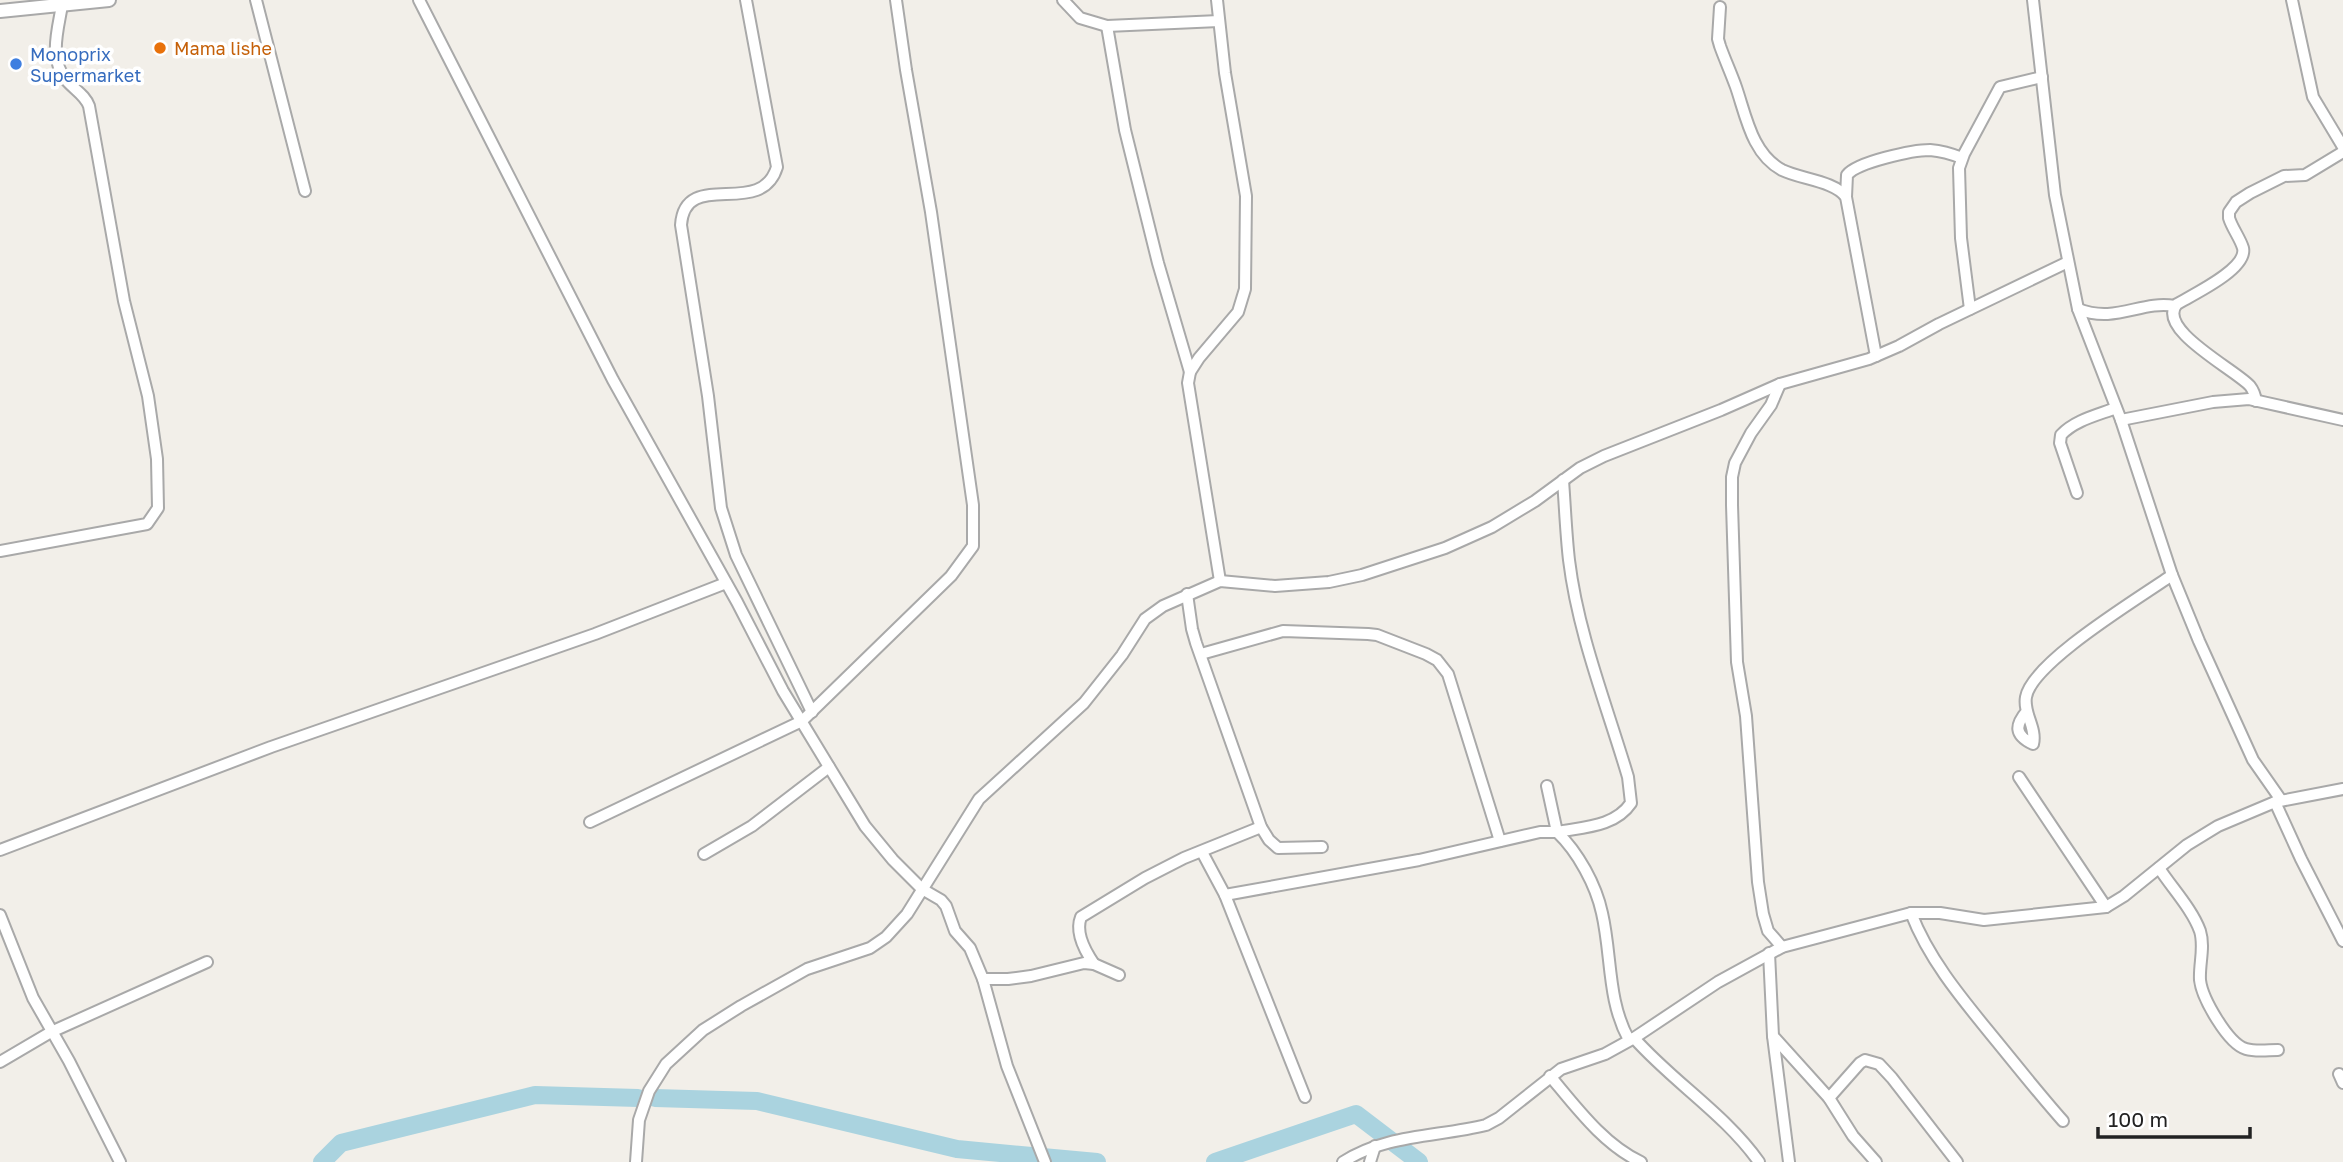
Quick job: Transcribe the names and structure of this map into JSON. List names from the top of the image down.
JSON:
{
  "places": ["Mama lishe", "Monoprix Supermarket"],
  "scale_bar": "100 m"
}
